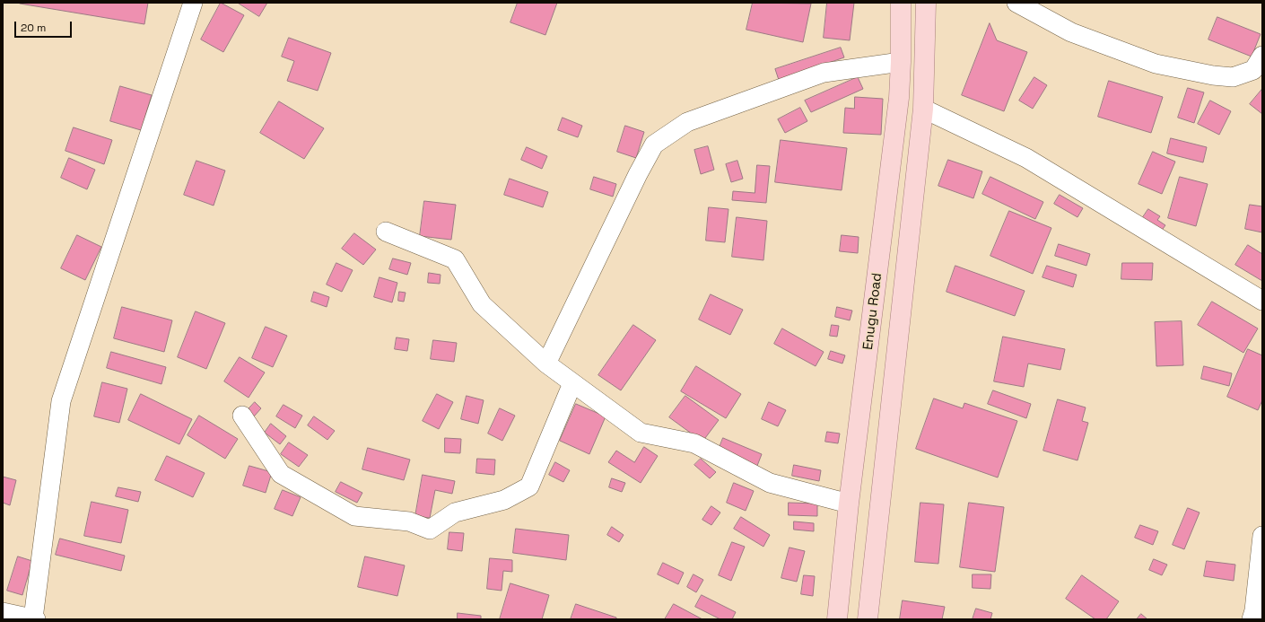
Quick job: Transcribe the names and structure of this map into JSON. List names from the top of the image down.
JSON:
{
  "streets": {
    "main road": ["Enugu Road"]
  },
  "scale_bar": "20 m"
}
